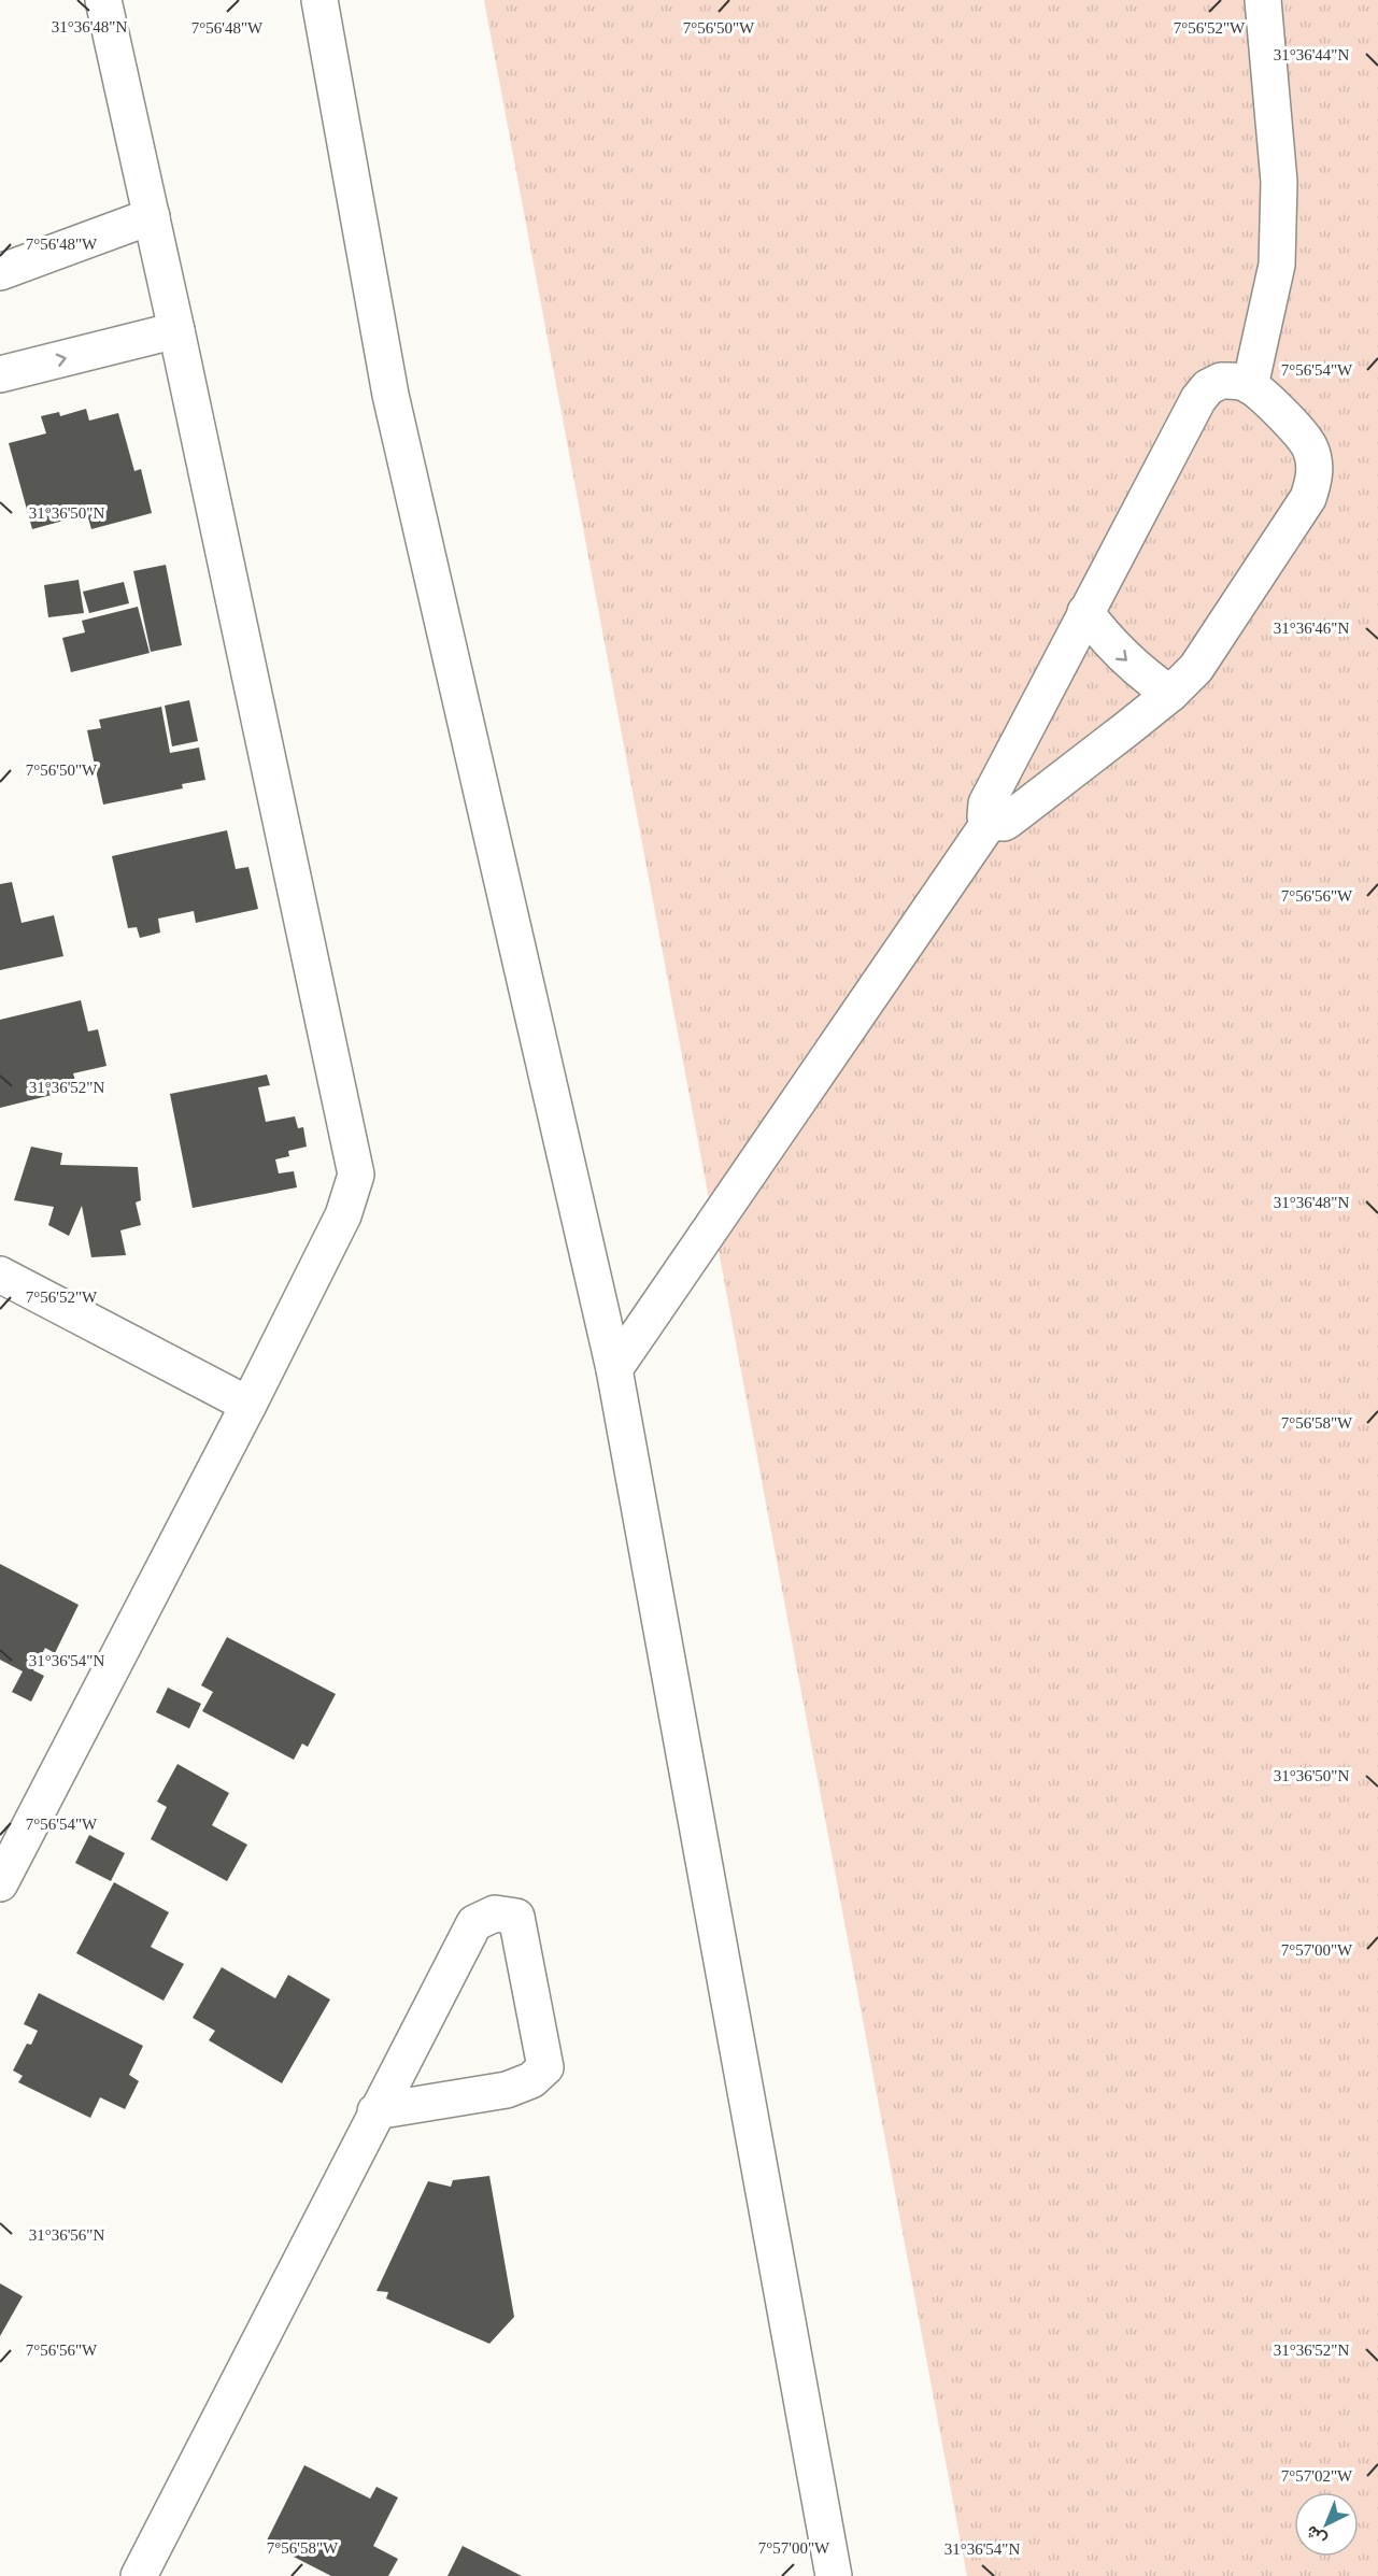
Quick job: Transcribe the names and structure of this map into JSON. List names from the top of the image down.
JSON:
{
  "north": "bottom left",
  "coordinates": [
    "31°36'48\"N",
    "7°56'48\"W",
    "7°56'50\"W",
    "7°56'52\"W",
    "31°36'44\"N",
    "7°56'54\"W",
    "31°36'50\"N",
    "31°36'46\"N",
    "7°56'56\"W",
    "31°36'52\"N",
    "7°56'58\"W",
    "31°36'54\"N",
    "7°57'00\"W",
    "31°36'56\"N",
    "7°57'02\"W"
  ]
}
